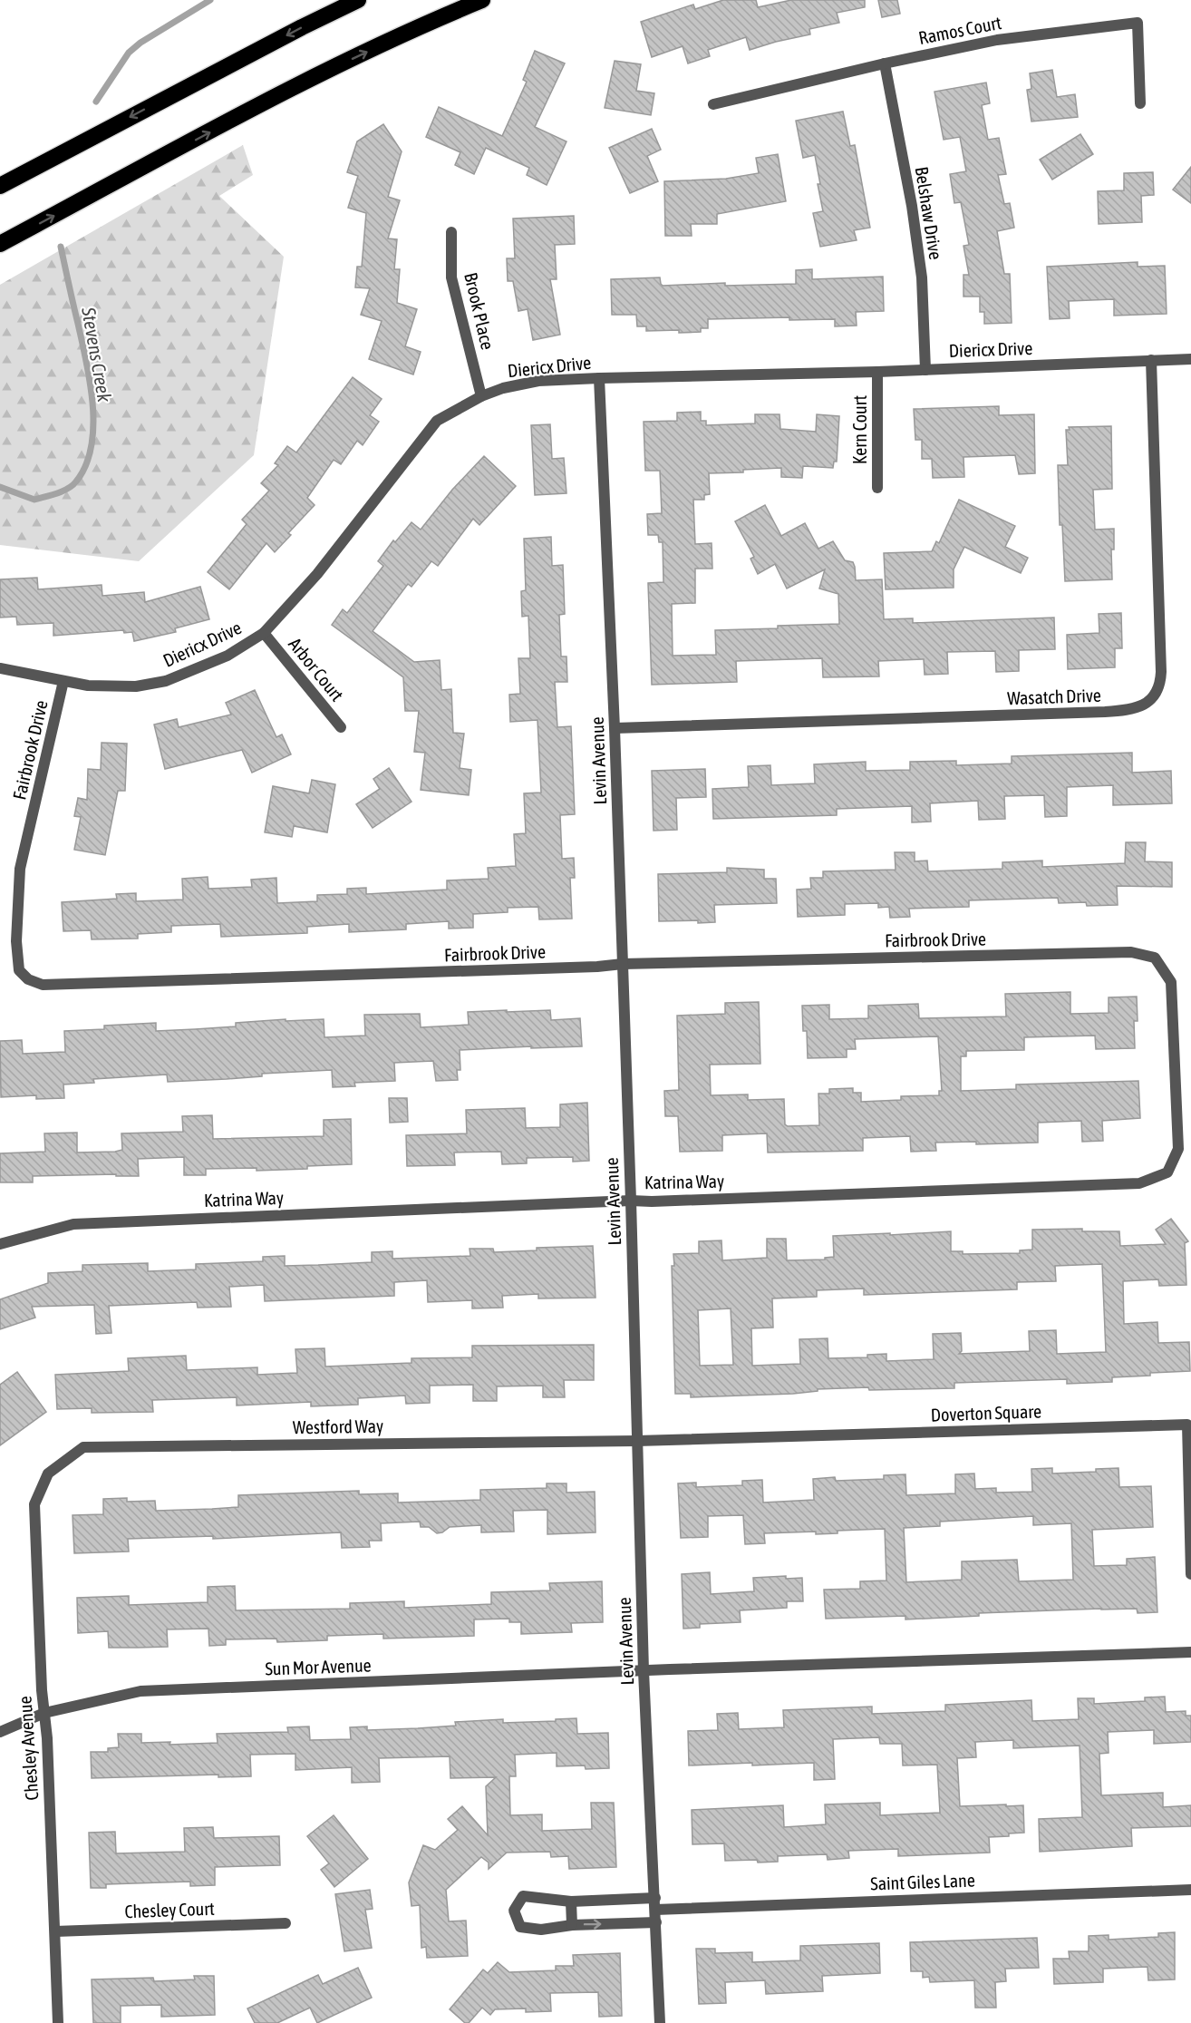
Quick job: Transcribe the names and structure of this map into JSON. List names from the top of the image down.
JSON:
{
  "streets": {
    "street": [
      "Ramos Court",
      "Belshaw Drive",
      "Brook Place",
      "Diericx Drive",
      "Kern Court",
      "Arbor Court",
      "Wasatch Drive",
      "Fairbrook Drive",
      "Levin Avenue",
      "Katrina Way",
      "Doverton Square",
      "Westford Way",
      "Sun Mor Avenue",
      "Chesley Avenue",
      "Saint Giles Lane",
      "Chesley Court"
    ]
  },
  "crossings": [
    ["Ramos Court", "Belshaw Drive"],
    ["Belshaw Drive", "Diericx Drive"],
    ["Brook Place", "Diericx Drive"],
    ["Diericx Drive", "Kern Court"],
    ["Diericx Drive", "Arbor Court"],
    ["Diericx Drive", "Wasatch Drive"],
    ["Diericx Drive", "Fairbrook Drive"],
    ["Diericx Drive", "Levin Avenue"],
    ["Wasatch Drive", "Levin Avenue"],
    ["Fairbrook Drive", "Levin Avenue"],
    ["Fairbrook Drive", "Katrina Way"],
    ["Levin Avenue", "Katrina Way"],
    ["Levin Avenue", "Doverton Square"],
    ["Levin Avenue", "Westford Way"],
    ["Levin Avenue", "Sun Mor Avenue"],
    ["Levin Avenue", "Saint Giles Lane"],
    ["Doverton Square", "Westford Way"],
    ["Westford Way", "Chesley Avenue"],
    ["Sun Mor Avenue", "Chesley Avenue"],
    ["Chesley Avenue", "Chesley Court"]
  ],
  "water": ["Stevens Creek"]
}
